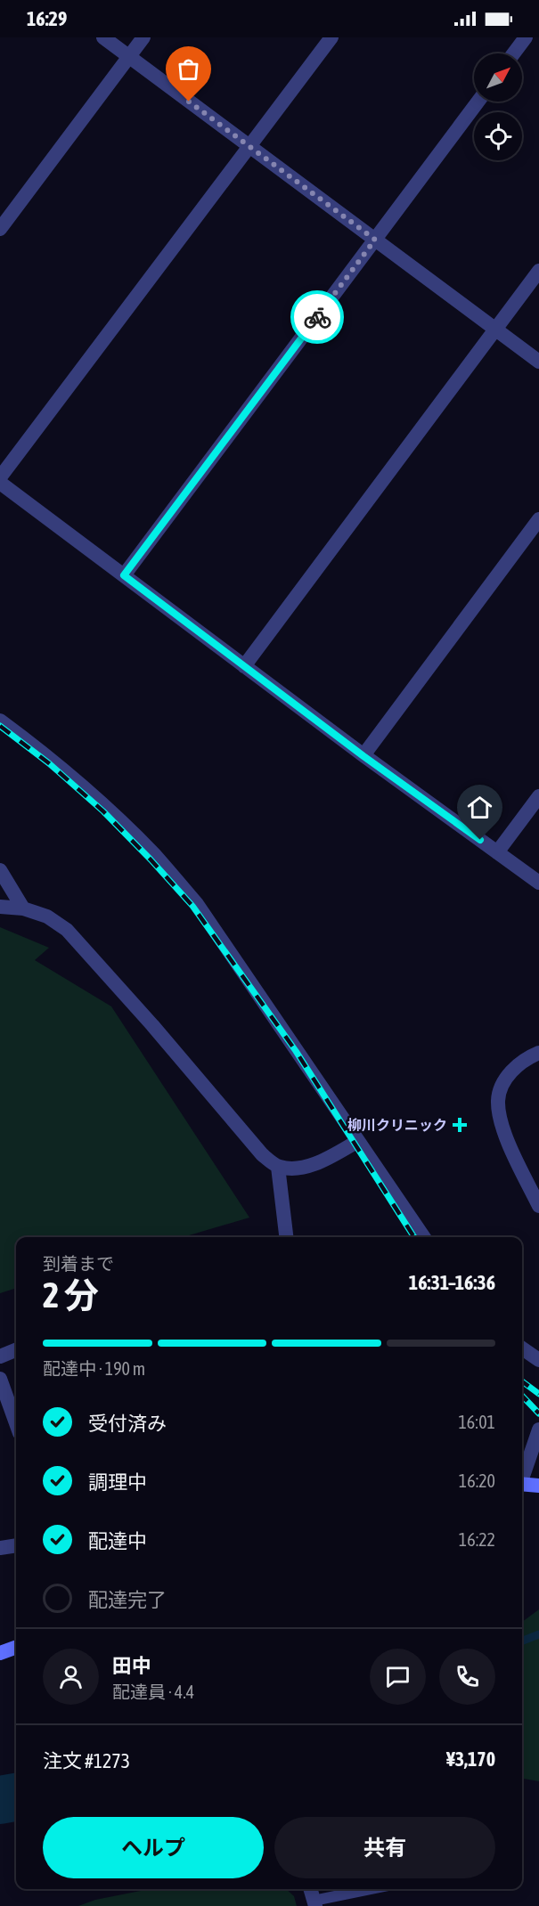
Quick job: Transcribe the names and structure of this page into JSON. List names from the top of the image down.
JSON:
{
  "places": {
    "health": ["柳川クリニック"]
  },
  "north": "top right",
  "page": {
    "status": "16:29",
    "heading": ["2 分", "到着まで", "16:31–16:36"],
    "panel": [
      "田中",
      "配達員 · 4.4",
      "注文 #1273",
      "¥3,170"
    ],
    "bar": "配達中 · 190 m",
    "list": [
      ["受付済み", "16:01"],
      ["調理中", "16:20"],
      ["配達中", "16:22"],
      "配達完了"
    ],
    "buttons": ["ヘルプ", "共有"]
  }
}
